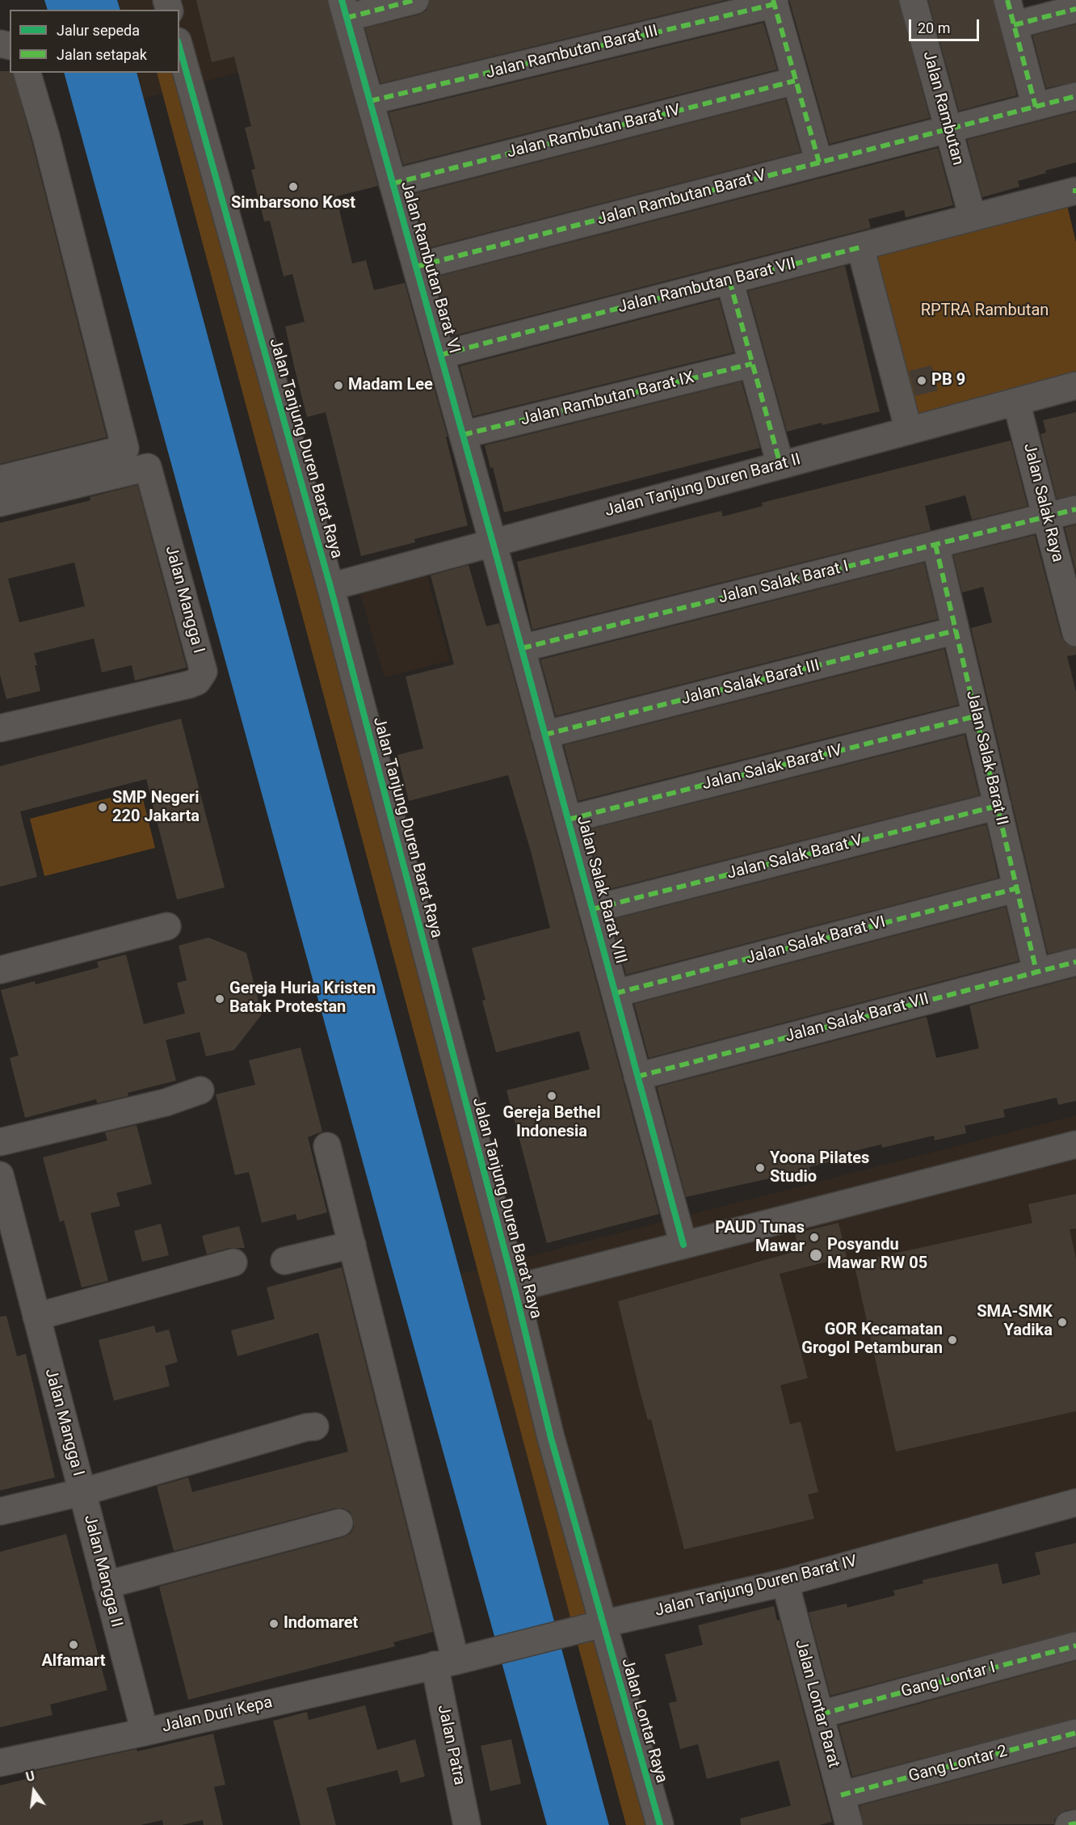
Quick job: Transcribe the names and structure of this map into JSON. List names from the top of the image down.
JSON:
{
  "streets": {
    "street": [
      "Jalan Rambutan Barat III",
      "Jalan Rambutan",
      "Jalan Rambutan Barat IV",
      "Jalan Rambutan Barat V",
      "Jalan Rambutan Barat VI",
      "Jalan Rambutan Barat VII",
      "Jalan Rambutan Barat IX",
      "Jalan Tanjung Duren Barat Raya",
      "Jalan Tanjung Duren Barat II",
      "Jalan Salak Raya",
      "Jalan Salak Barat I",
      "Jalan Mangga I",
      "Jalan Salak Barat III",
      "Jalan Salak Barat II",
      "Jalan Salak Barat IV",
      "Jalan Salak Barat V",
      "Jalan Salak Barat VIII",
      "Jalan Salak Barat VI",
      "Jalan Salak Barat VII",
      "Jalan Mangga II",
      "Jalan Tanjung Duren Barat IV",
      "Gang Lontar I",
      "Jalan Lontar Barat",
      "Jalan Duri Kepa",
      "Jalan Lontar Raya",
      "Jalan Patra",
      "Gang Lontar 2"
    ]
  },
  "crossings": [
    ["Jalan Rambutan Barat III", "Jalan Rambutan Barat VI"],
    ["Jalan Rambutan", "Jalan Rambutan Barat V"],
    ["Jalan Rambutan", "Jalan Rambutan Barat VII"],
    ["Jalan Rambutan Barat IV", "Jalan Rambutan Barat VI"],
    ["Jalan Rambutan Barat V", "Jalan Rambutan Barat VI"],
    ["Jalan Rambutan Barat VI", "Jalan Rambutan Barat VII"],
    ["Jalan Rambutan Barat VI", "Jalan Rambutan Barat IX"],
    ["Jalan Rambutan Barat VI", "Jalan Tanjung Duren Barat II"],
    ["Jalan Rambutan Barat VI", "Jalan Salak Barat VIII"],
    ["Jalan Tanjung Duren Barat Raya", "Jalan Tanjung Duren Barat II"],
    ["Jalan Tanjung Duren Barat Raya", "Jalan Tanjung Duren Barat IV"],
    ["Jalan Tanjung Duren Barat Raya", "Jalan Lontar Raya"],
    ["Jalan Tanjung Duren Barat II", "Jalan Salak Raya"],
    ["Jalan Tanjung Duren Barat II", "Jalan Salak Barat VIII"],
    ["Jalan Salak Raya", "Jalan Salak Barat I"],
    ["Jalan Salak Barat I", "Jalan Salak Barat II"],
    ["Jalan Salak Barat I", "Jalan Salak Barat VIII"],
    ["Jalan Mangga I", "Jalan Mangga II"],
    ["Jalan Salak Barat III", "Jalan Salak Barat II"],
    ["Jalan Salak Barat III", "Jalan Salak Barat VIII"],
    ["Jalan Salak Barat II", "Jalan Salak Barat IV"],
    ["Jalan Salak Barat II", "Jalan Salak Barat V"],
    ["Jalan Salak Barat II", "Jalan Salak Barat VI"],
    ["Jalan Salak Barat II", "Jalan Salak Barat VII"],
    ["Jalan Salak Barat IV", "Jalan Salak Barat VIII"],
    ["Jalan Salak Barat V", "Jalan Salak Barat VIII"],
    ["Jalan Salak Barat VIII", "Jalan Salak Barat VI"],
    ["Jalan Salak Barat VIII", "Jalan Salak Barat VII"],
    ["Jalan Mangga II", "Jalan Duri Kepa"],
    ["Jalan Tanjung Duren Barat IV", "Jalan Lontar Barat"],
    ["Jalan Tanjung Duren Barat IV", "Jalan Duri Kepa"],
    ["Jalan Tanjung Duren Barat IV", "Jalan Lontar Raya"],
    ["Jalan Tanjung Duren Barat IV", "Jalan Patra"],
    ["Gang Lontar I", "Jalan Lontar Barat"],
    ["Jalan Lontar Barat", "Gang Lontar 2"],
    ["Jalan Duri Kepa", "Jalan Patra"]
  ],
  "parks": ["RPTRA Rambutan"],
  "places": [
    "Simbarsono Kost",
    "PB 9",
    "Madam Lee",
    "SMP Negeri 220 Jakarta",
    "Gereja Huria Kristen Batak Protestan",
    "Gereja Bethel Indonesia",
    "Yoona Pilates Studio",
    "PAUD Tunas Mawar",
    "Posyandu Mawar RW 05",
    "SMA-SMK Yadika",
    "GOR Kecamatan Grogol Petamburan",
    "Indomaret",
    "Alfamart"
  ],
  "legend": ["Jalur sepeda", "Jalan setapak"],
  "scale_bar": "20 m",
  "north": "top"
}
